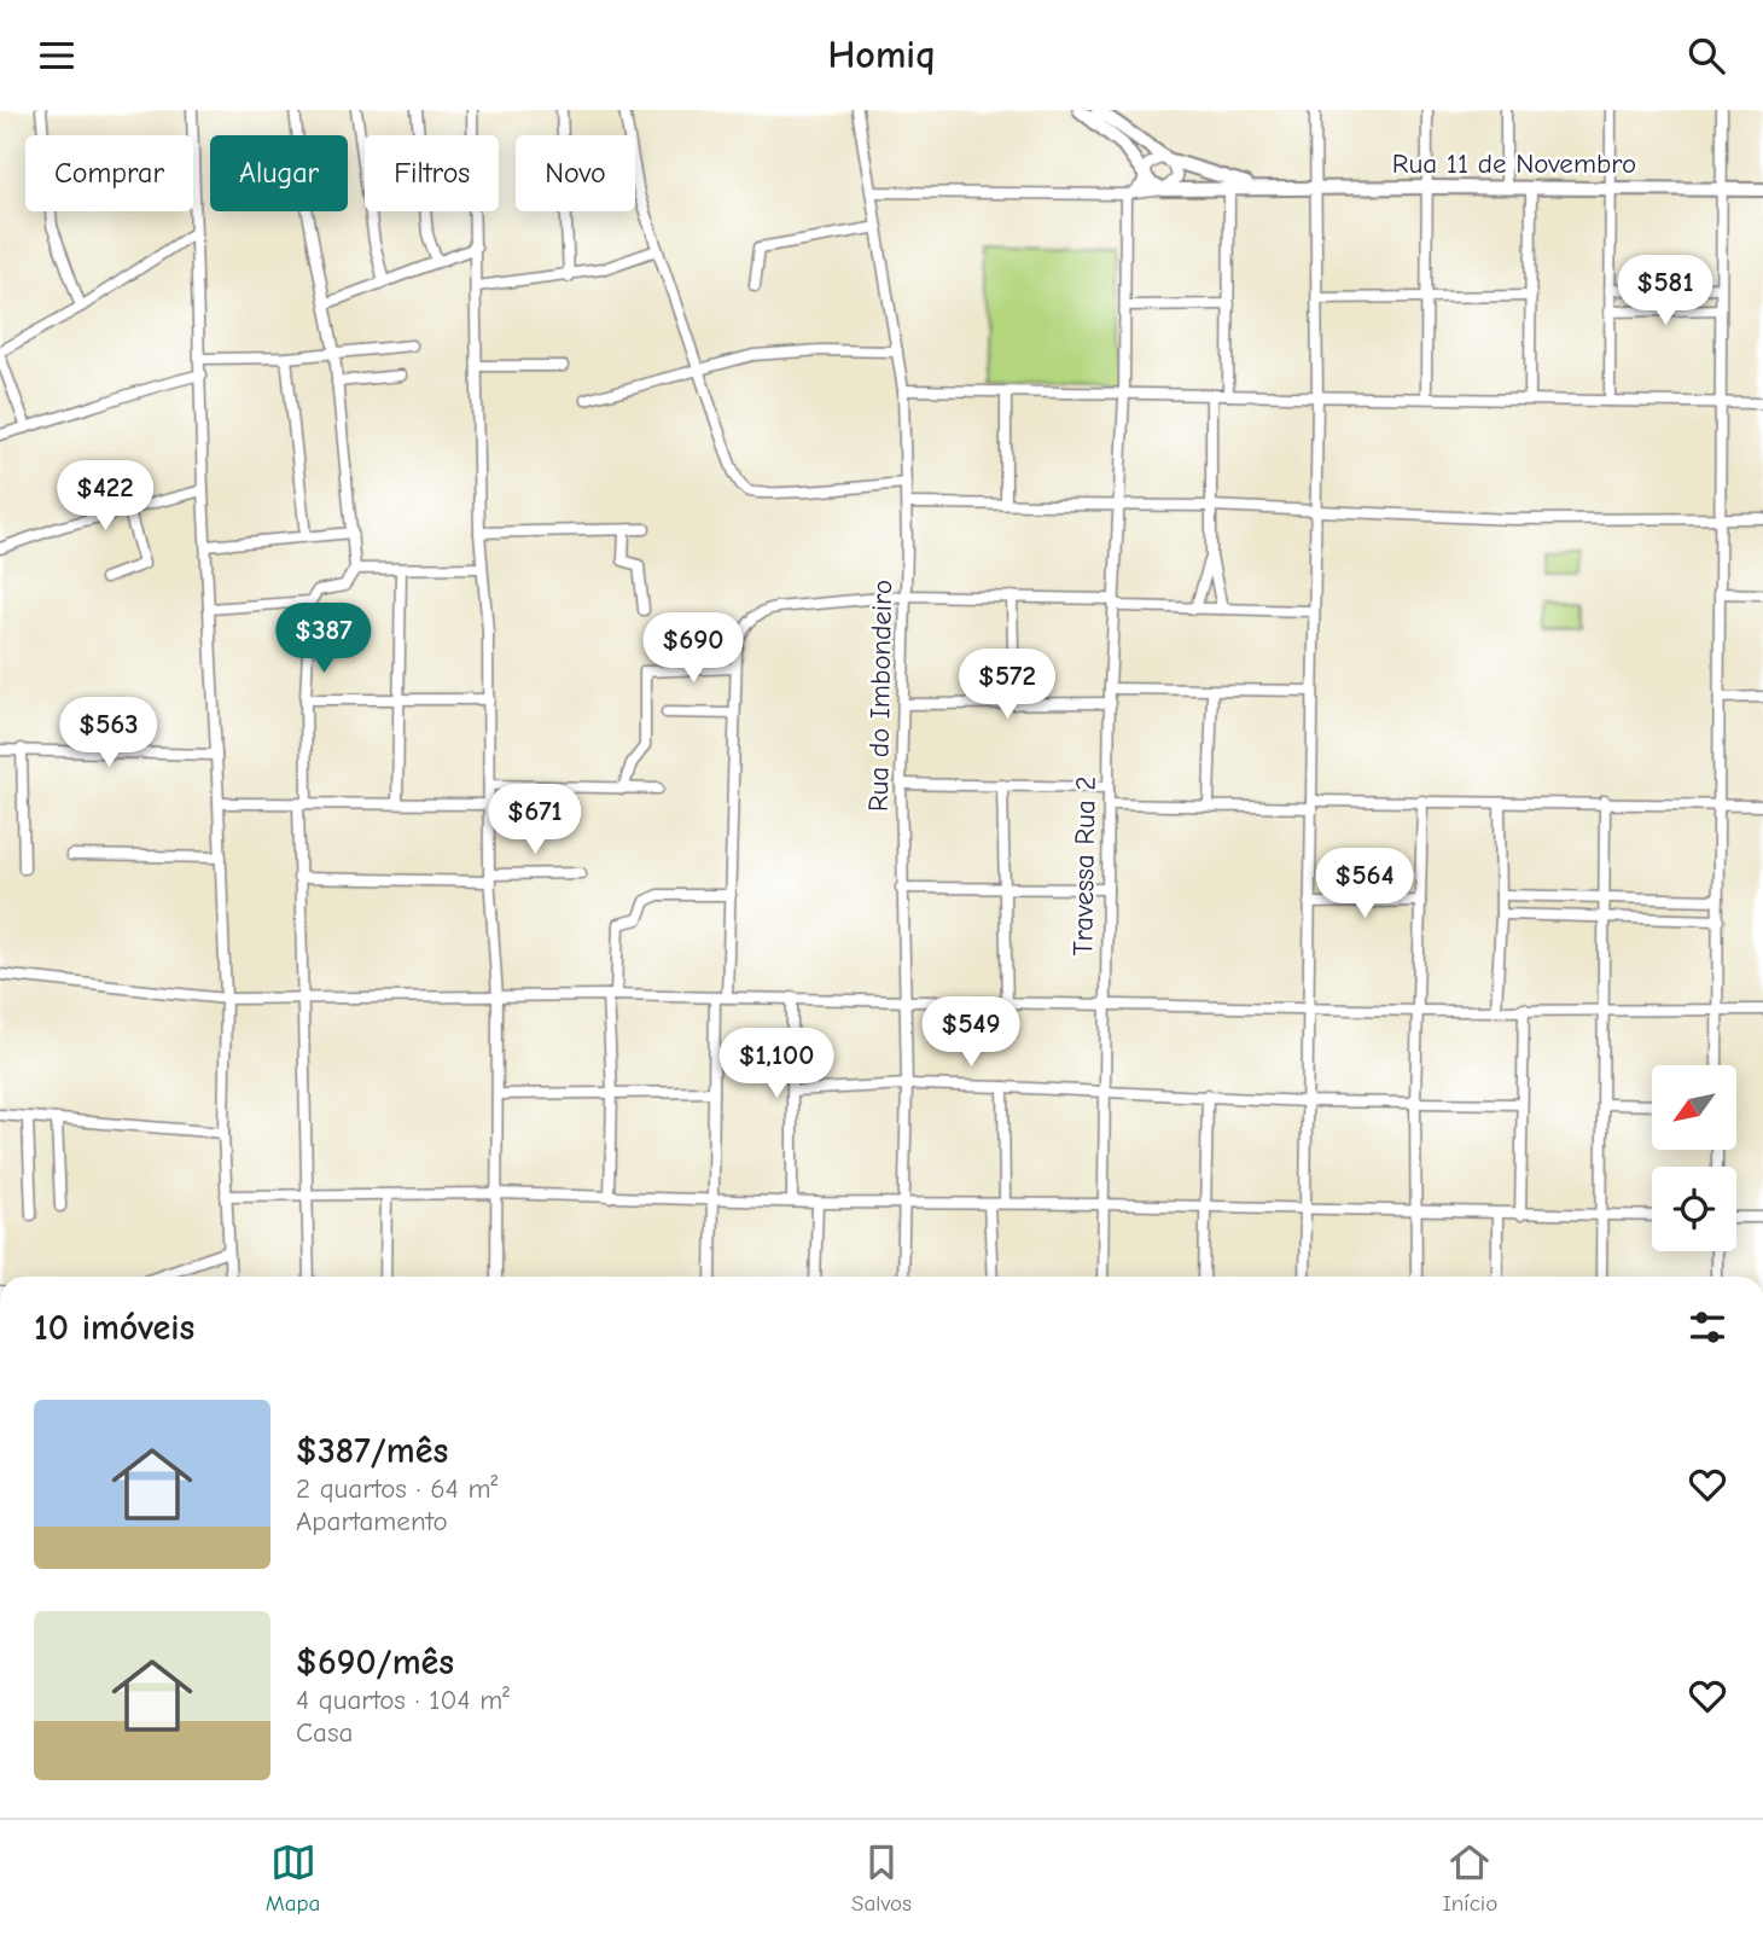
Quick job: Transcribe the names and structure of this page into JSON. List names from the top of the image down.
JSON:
{
  "streets": {
    "main road": ["Rua 11 de Novembro"],
    "street": ["Rua do Imbondeiro", "Travessa Rua 2"]
  },
  "north": "bottom left",
  "page": {
    "header": "Homiq",
    "chip": [
      "Comprar",
      "Alugar",
      "Filtros",
      "Novo"
    ],
    "price": [
      "$581",
      "$422",
      "$387",
      "$690",
      "$572",
      "$563",
      "$671",
      "$564",
      "$549",
      "$1,100"
    ],
    "heading": "10 imóveis",
    "list": [
      {
        "name": "$387/mês",
        "note": "2 quartos · 64 m² · Apartamento"
      },
      {
        "name": "$690/mês",
        "note": "4 quartos · 104 m² · Casa"
      }
    ],
    "tabs": ["Mapa", "Salvos", "Início"]
  }
}
